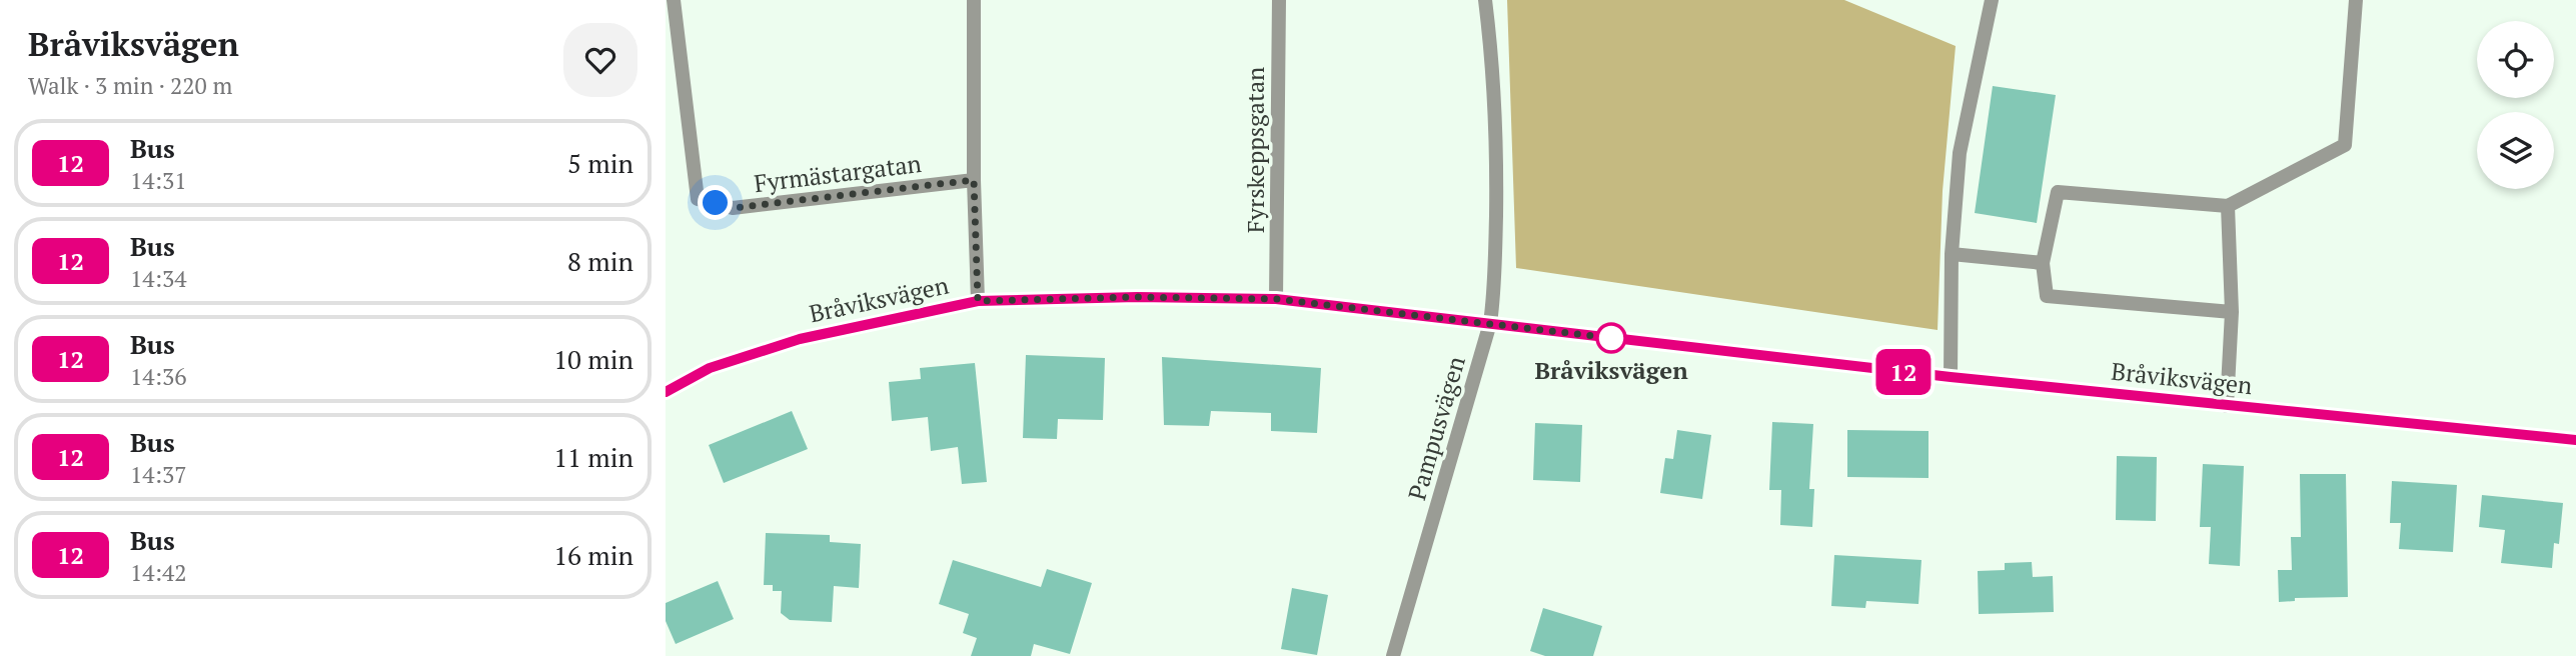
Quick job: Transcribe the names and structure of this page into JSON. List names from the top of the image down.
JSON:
{
  "streets": {
    "street": [
      "Fyrskeppsgatan",
      "Fyrmästargatan",
      "Bråviksvägen",
      "Pampusvägen"
    ]
  },
  "crossings": [
    ["Fyrskeppsgatan", "Bråviksvägen"],
    ["Bråviksvägen", "Pampusvägen"]
  ],
  "places": ["Bråviksvägen"],
  "lines": ["bus line 12"],
  "page": {
    "heading": ["Bråviksvägen", "Walk · 3 min · 220 m"],
    "on_map": "12",
    "list": [
      {
        "mark": "12",
        "name": "Bus",
        "note": "14:31",
        "value": "5 min"
      },
      {
        "mark": "12",
        "name": "Bus",
        "note": "14:34",
        "value": "8 min"
      },
      {
        "mark": "12",
        "name": "Bus",
        "note": "14:36",
        "value": "10 min"
      },
      {
        "mark": "12",
        "name": "Bus",
        "note": "14:37",
        "value": "11 min"
      },
      {
        "mark": "12",
        "name": "Bus",
        "note": "14:42",
        "value": "16 min"
      }
    ]
  }
}
